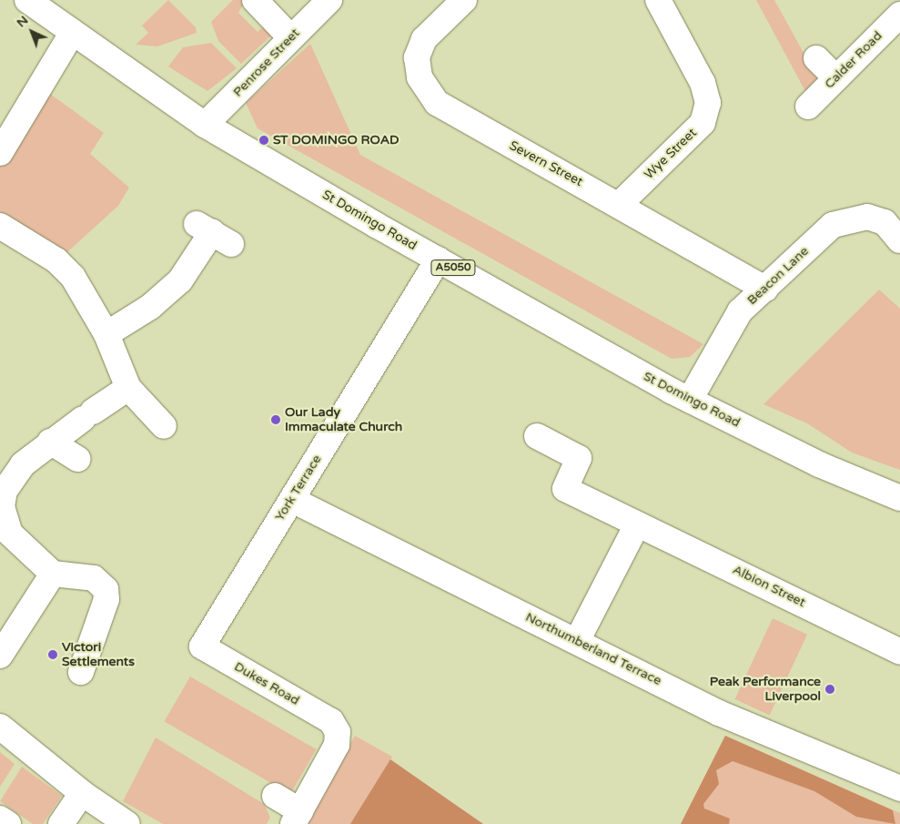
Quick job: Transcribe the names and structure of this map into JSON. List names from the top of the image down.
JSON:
{
  "streets": {
    "street": [
      "Calder Road",
      "Penrose Street",
      "Wye Street",
      "Severn Street",
      "St Domingo Road",
      "A5050",
      "Beacon Lane",
      "York Terrace",
      "Albion Street",
      "Northumberland Terrace",
      "Dukes Road"
    ]
  },
  "crossings": [
    ["Penrose Street", "St Domingo Road"],
    ["Wye Street", "Severn Street"],
    ["Severn Street", "Beacon Lane"],
    ["St Domingo Road", "Beacon Lane"],
    ["St Domingo Road", "York Terrace"],
    ["York Terrace", "Northumberland Terrace"],
    ["York Terrace", "Dukes Road"]
  ],
  "places": [
    "ST DOMINGO ROAD",
    "Our Lady Immaculate Church",
    "Victori Settlements",
    "Peak Performance Liverpool"
  ],
  "north": "top left"
}
